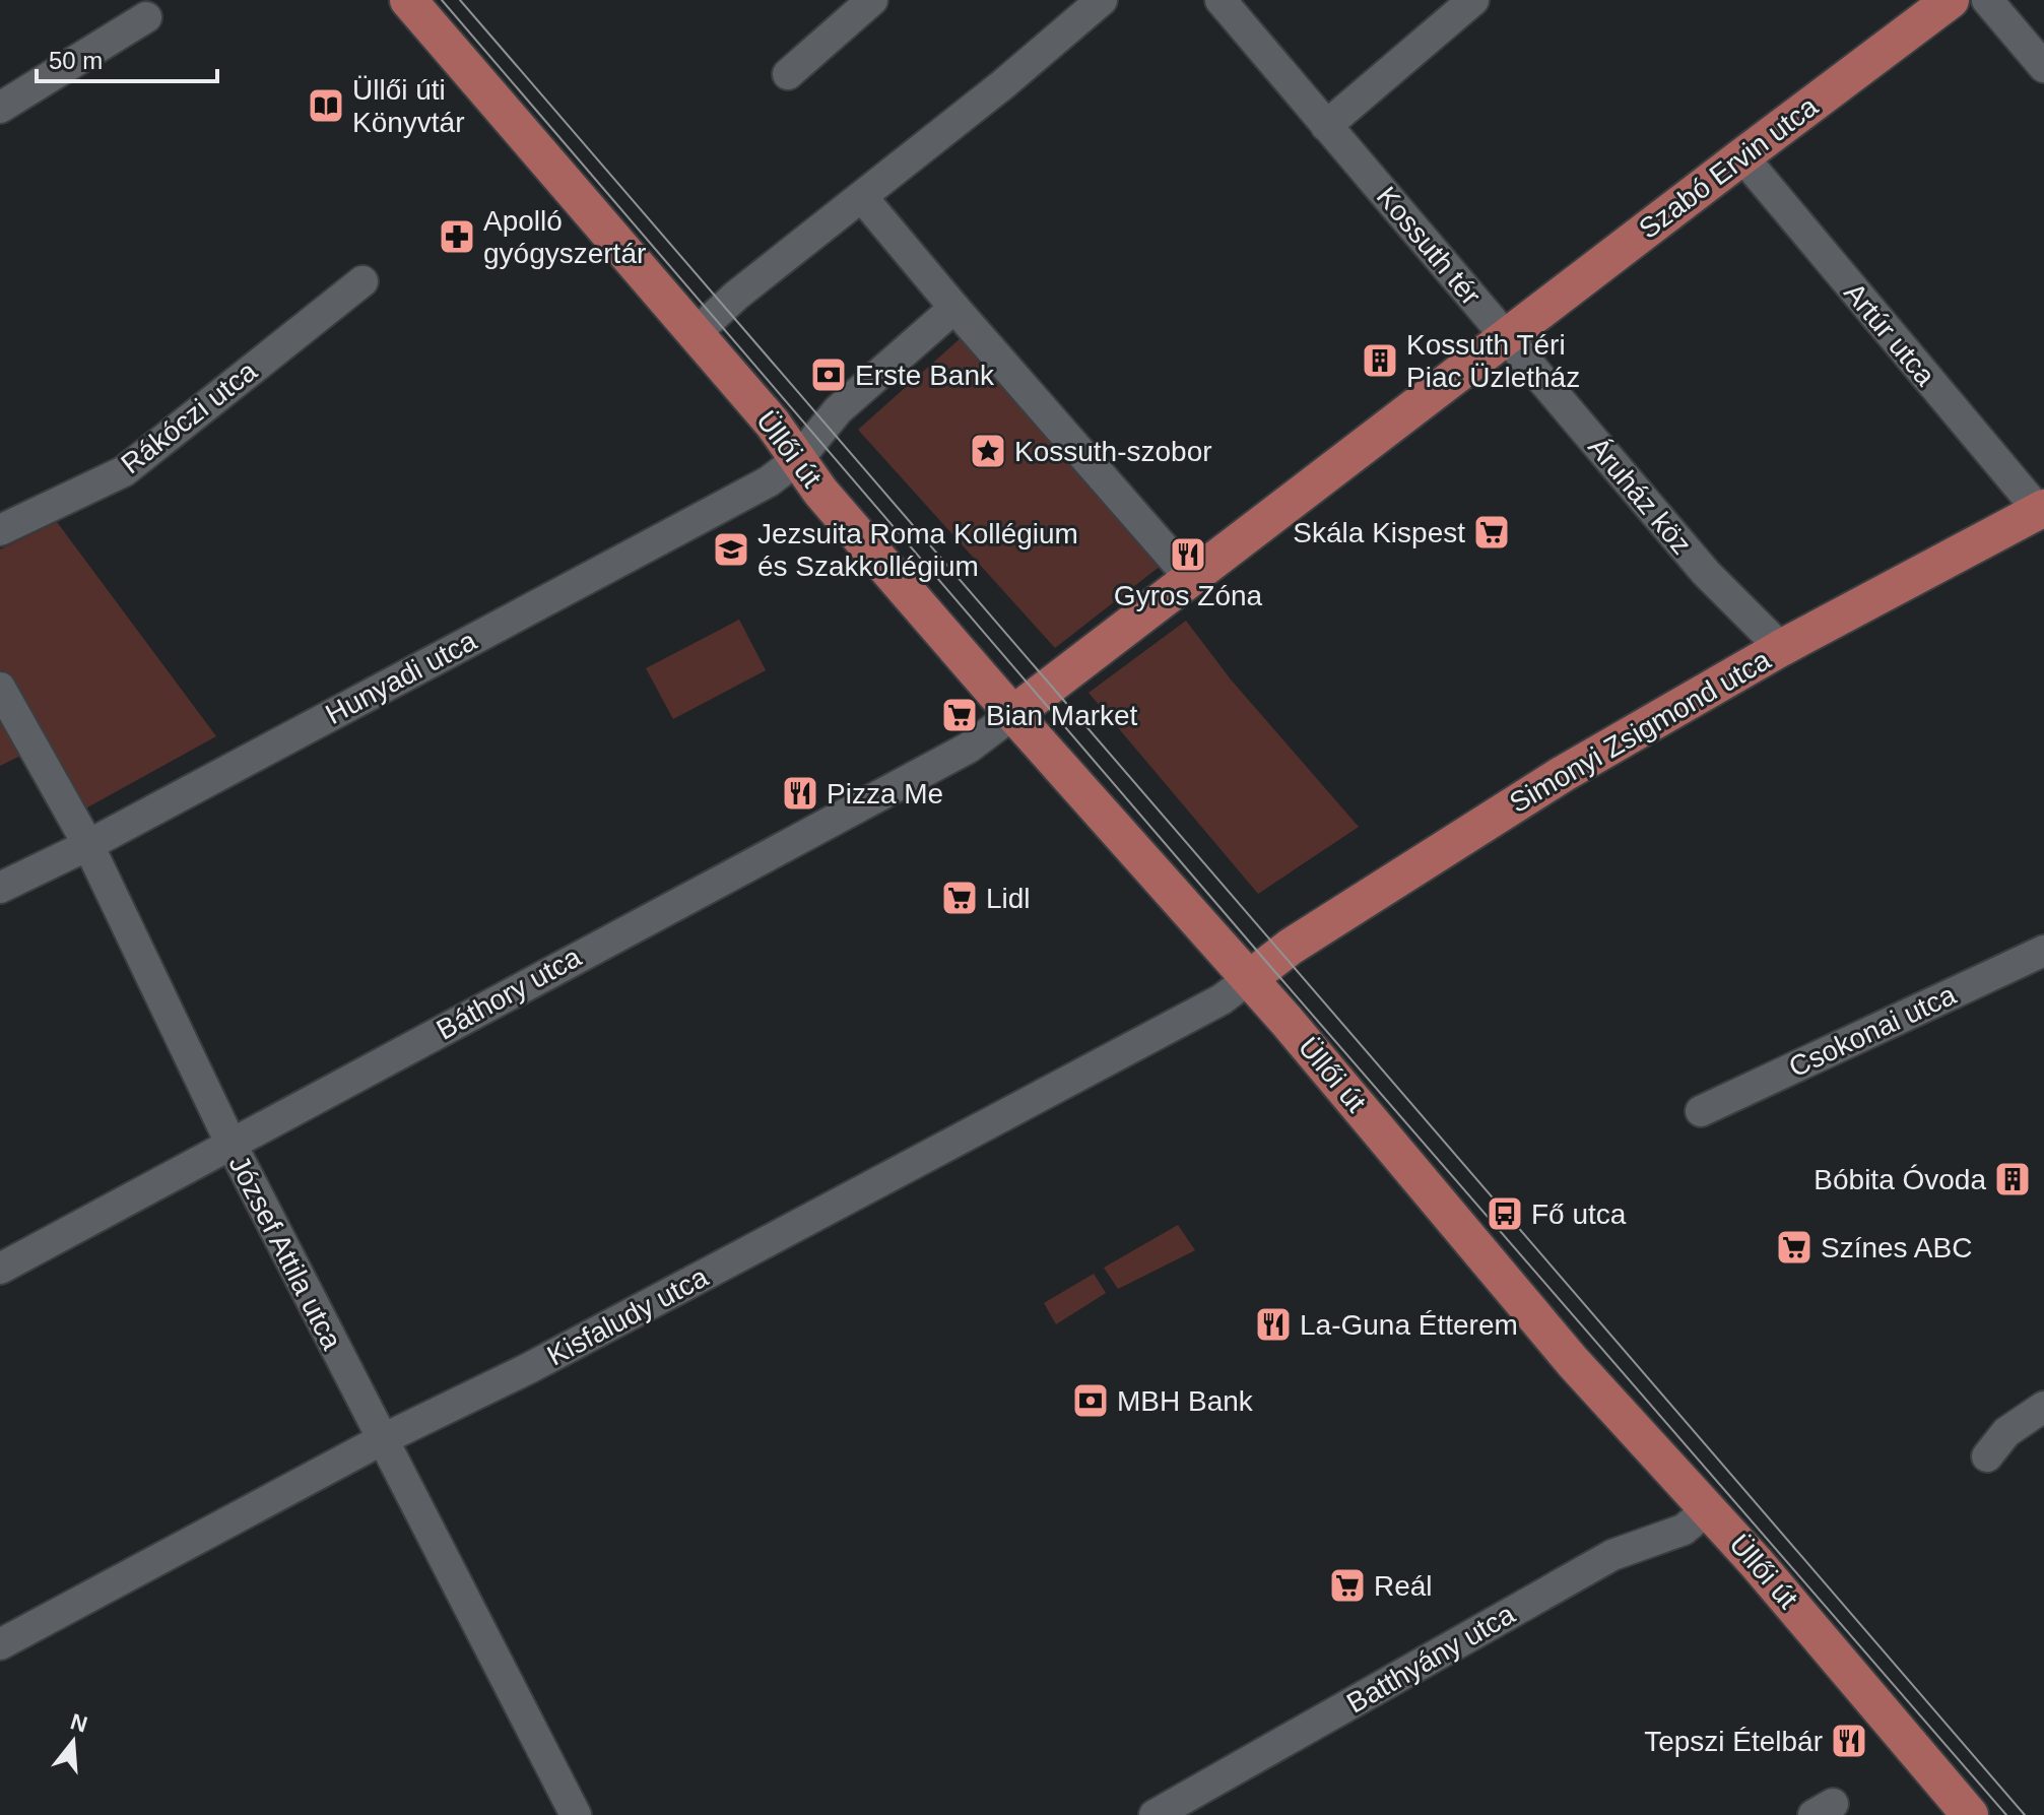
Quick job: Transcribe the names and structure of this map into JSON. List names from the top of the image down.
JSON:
{
  "streets": {
    "main road": ["Szabó Ervin utca", "Üllői út", "Simonyi Zsigmond utca"],
    "street": [
      "Kossuth tér",
      "Artúr utca",
      "Rákóczi utca",
      "Áruház köz",
      "Hunyadi utca",
      "Báthory utca",
      "Csokonai utca",
      "József Attila utca",
      "Kisfaludy utca",
      "Batthyány utca"
    ]
  },
  "crossings": [
    ["Szabó Ervin utca", "Kossuth tér"],
    ["Szabó Ervin utca", "Artúr utca"],
    ["Szabó Ervin utca", "Áruház köz"],
    ["Kossuth tér", "Áruház köz"],
    ["Artúr utca", "Simonyi Zsigmond utca"],
    ["Üllői út", "Hunyadi utca"],
    ["Üllői út", "Simonyi Zsigmond utca"],
    ["Üllői út", "Báthory utca"],
    ["Üllői út", "Kisfaludy utca"],
    ["Üllői út", "Batthyány utca"],
    ["Áruház köz", "Simonyi Zsigmond utca"],
    ["Hunyadi utca", "József Attila utca"],
    ["Simonyi Zsigmond utca", "Kisfaludy utca"],
    ["Báthory utca", "József Attila utca"],
    ["József Attila utca", "Kisfaludy utca"]
  ],
  "places": {
    "library": ["Üllői úti Könyvtár"],
    "pharmacy": ["Apolló gyógyszertár"],
    "building": ["Kossuth Téri Piac Üzletház", "Bóbita Óvoda"],
    "bank": ["Erste Bank", "MBH Bank"],
    "place": ["Kossuth-szobor"],
    "supermarket": [
      "Skála Kispest",
      "Bian Market",
      "Lidl",
      "Színes ABC",
      "Reál"
    ],
    "school or university": ["Jezsuita Roma Kollégium és Szakkollégium"],
    "restaurant": [
      "Gyros Zóna",
      "Pizza Me",
      "La-Guna Étterem",
      "Tepszi Ételbár"
    ],
    "bus stop": ["Fő utca"]
  },
  "scale_bar": "50 m",
  "north": "top"
}
